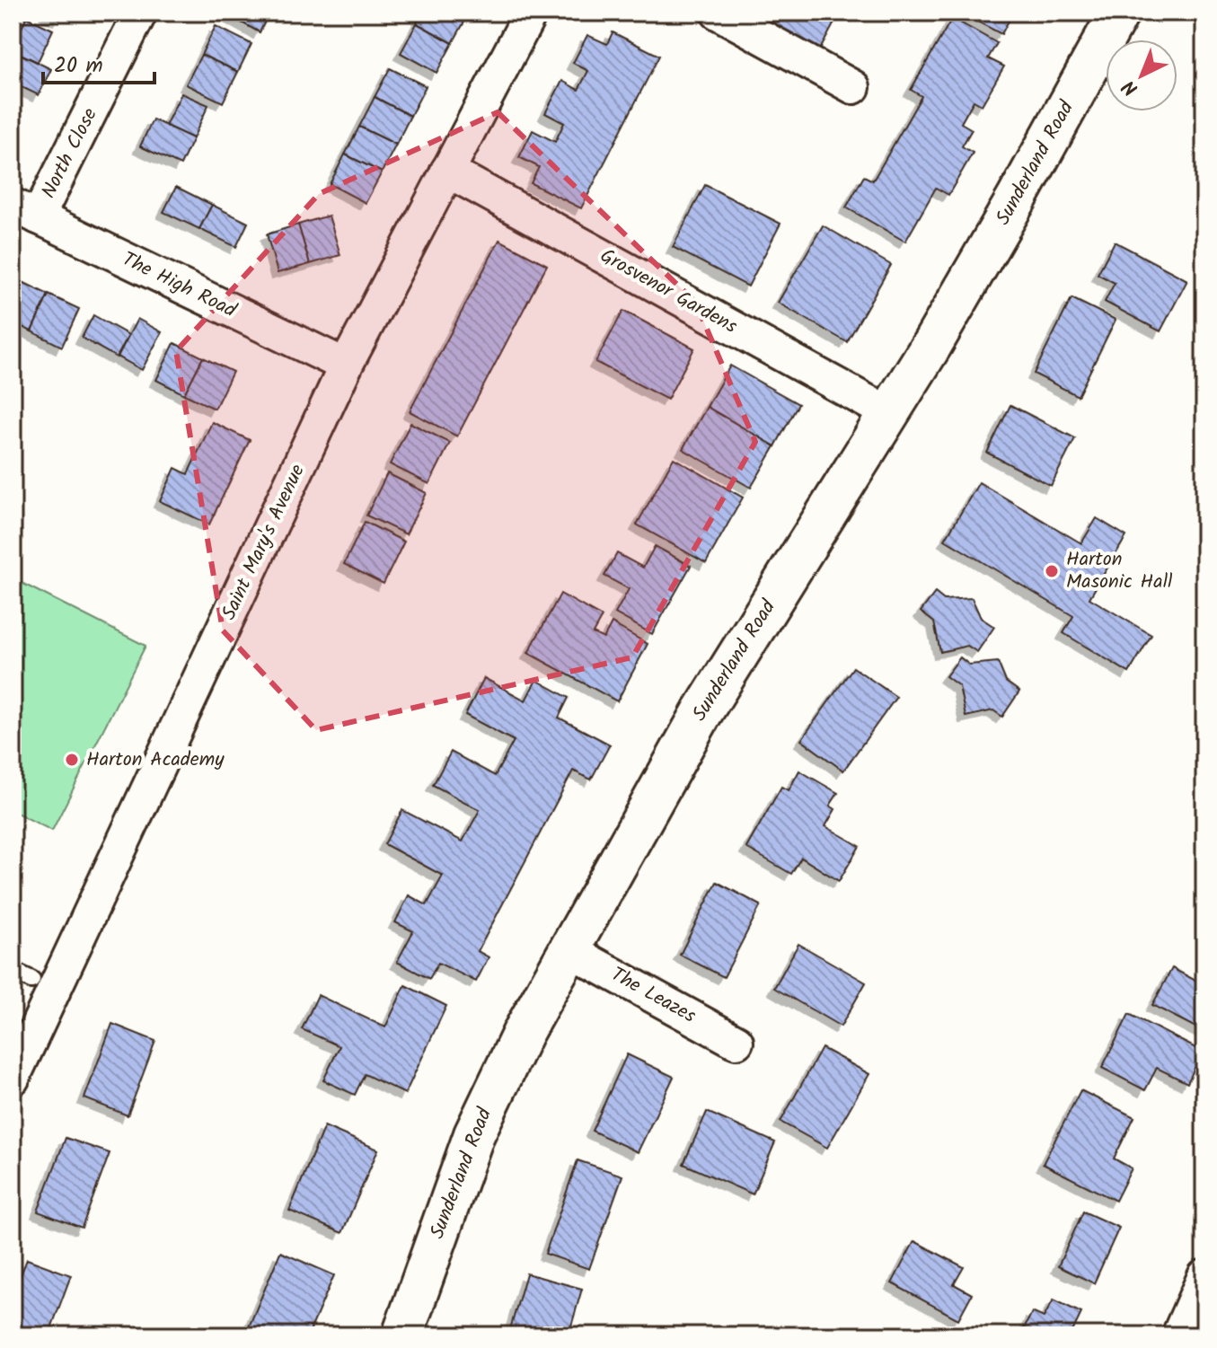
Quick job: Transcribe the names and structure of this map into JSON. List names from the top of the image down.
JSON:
{
  "streets": {
    "street": [
      "North Close",
      "Sunderland Road",
      "The High Road",
      "Grosvenor Gardens",
      "Saint Mary's Avenue",
      "The Leazes"
    ]
  },
  "crossings": [
    ["North Close", "The High Road"],
    ["Sunderland Road", "Grosvenor Gardens"],
    ["Sunderland Road", "The Leazes"],
    ["The High Road", "Saint Mary's Avenue"],
    ["Grosvenor Gardens", "Saint Mary's Avenue"]
  ],
  "places": ["Harton Masonic Hall", "Harton Academy"],
  "scale_bar": "20 m",
  "north": "bottom left"
}
